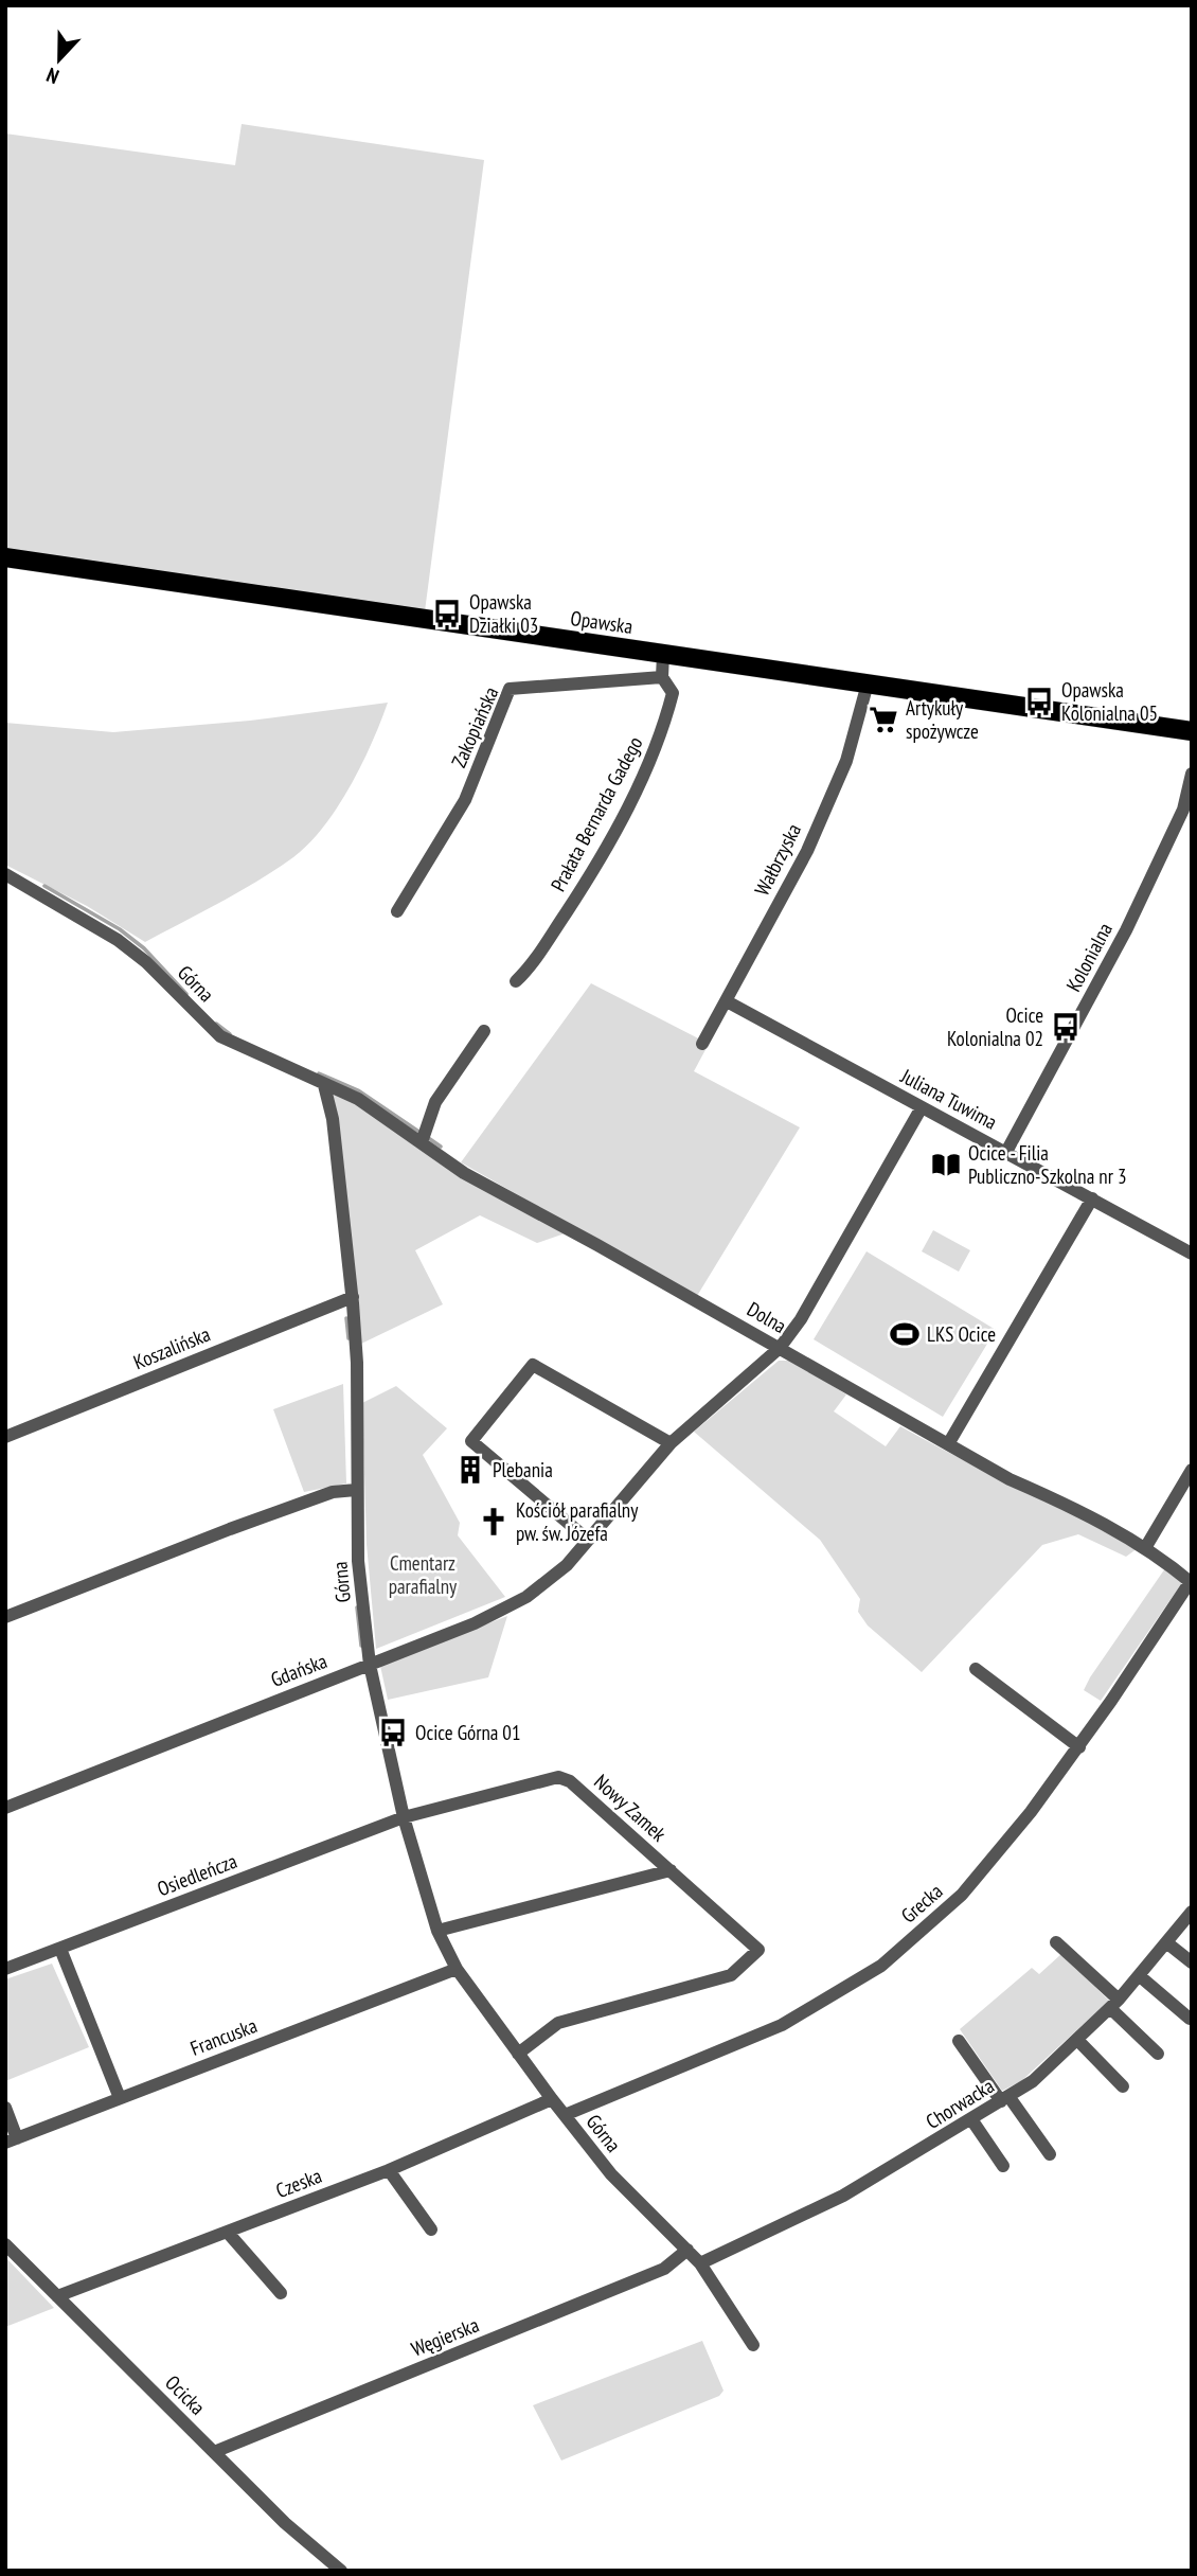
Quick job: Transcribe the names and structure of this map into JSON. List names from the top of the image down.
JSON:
{
  "streets": {
    "main road": ["Opawska"],
    "street": [
      "Zakopiańska",
      "Prałata Bernarda Gadego",
      "Wałbrzyska",
      "Kolonialna",
      "Górna",
      "Juliana Tuwima",
      "Dolna",
      "Koszalińska",
      "Gdańska",
      "Nowy Zamek",
      "Osiedleńcza",
      "Grecka",
      "Francuska",
      "Chorwacka",
      "Czeska",
      "Węgierska",
      "Ocicka"
    ]
  },
  "crossings": [
    ["Opawska", "Prałata Bernarda Gadego"],
    ["Opawska", "Wałbrzyska"],
    ["Zakopiańska", "Prałata Bernarda Gadego"],
    ["Wałbrzyska", "Juliana Tuwima"],
    ["Kolonialna", "Juliana Tuwima"],
    ["Górna", "Dolna"],
    ["Górna", "Koszalińska"],
    ["Górna", "Gdańska"],
    ["Górna", "Nowy Zamek"],
    ["Górna", "Osiedleńcza"],
    ["Górna", "Grecka"],
    ["Górna", "Francuska"],
    ["Górna", "Chorwacka"],
    ["Górna", "Czeska"],
    ["Górna", "Węgierska"],
    ["Juliana Tuwima", "Gdańska"],
    ["Dolna", "Gdańska"],
    ["Dolna", "Grecka"],
    ["Nowy Zamek", "Osiedleńcza"],
    ["Czeska", "Ocicka"],
    ["Węgierska", "Ocicka"]
  ],
  "parks": ["Cmentarz parafialny"],
  "places": {
    "bus stop": [
      "Opawska Działki 03",
      "Opawska Kolonialna 05",
      "Ocice Kolonialna 02",
      "Ocice Górna 01"
    ],
    "supermarket": ["Artykuły spożywcze"],
    "library": ["Ocice - Filia Publiczno-Szkolna nr 3"],
    "sports": ["LKS Ocice"],
    "building": ["Plebania"],
    "church": ["Kościół parafialny pw. św. Józefa"]
  },
  "north": "bottom"
}
